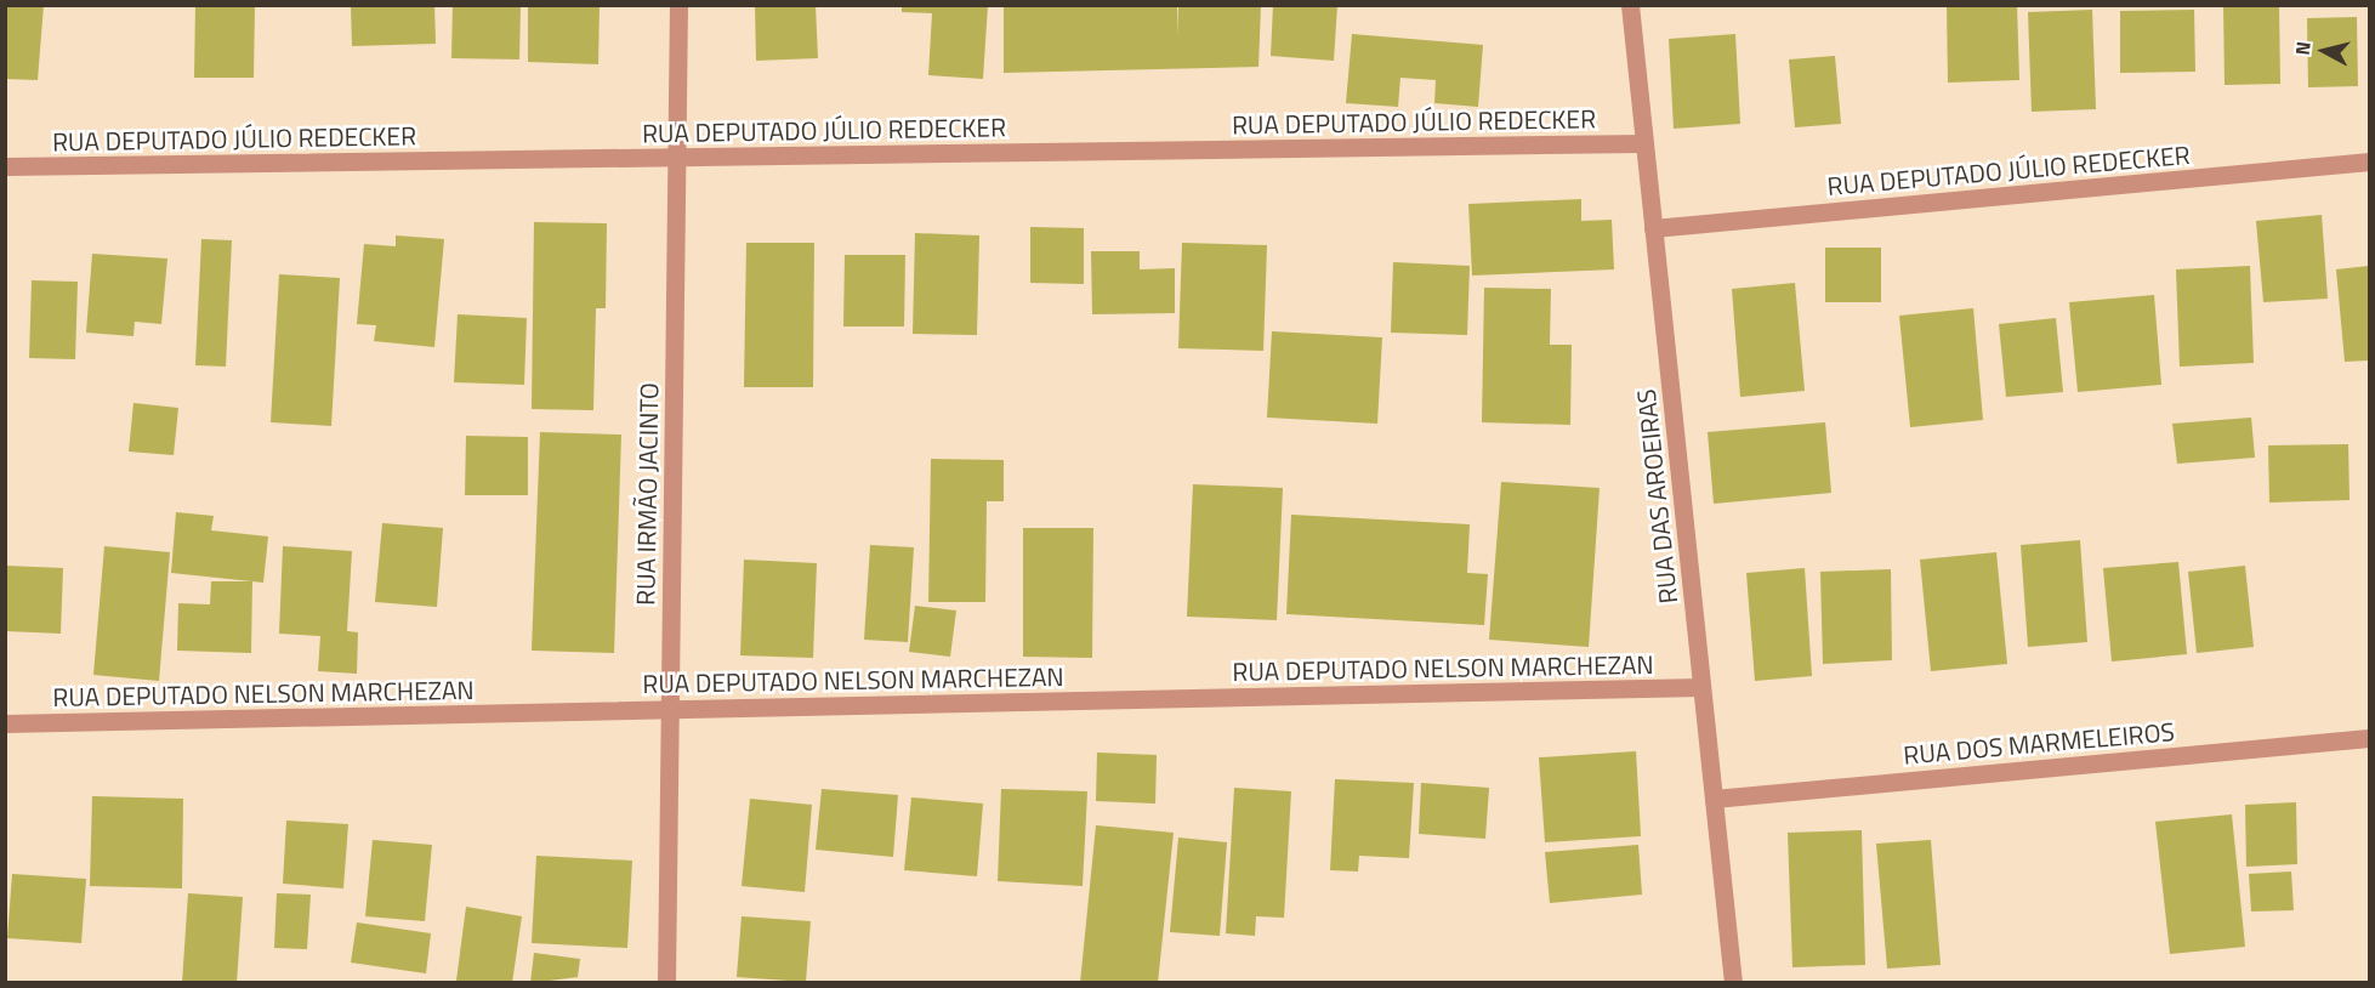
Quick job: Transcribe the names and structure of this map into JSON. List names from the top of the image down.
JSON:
{
  "streets": {
    "street": [
      "RUA DEPUTADO JÚLIO REDECKER",
      "RUA IRMÃO JACINTO",
      "RUA DAS AROEIRAS",
      "RUA DEPUTADO NELSON MARCHEZAN",
      "RUA DOS MARMELEIROS"
    ]
  },
  "crossings": [
    ["RUA DEPUTADO JÚLIO REDECKER", "RUA IRMÃO JACINTO"],
    ["RUA DEPUTADO JÚLIO REDECKER", "RUA DAS AROEIRAS"],
    ["RUA IRMÃO JACINTO", "RUA DEPUTADO NELSON MARCHEZAN"],
    ["RUA DAS AROEIRAS", "RUA DEPUTADO NELSON MARCHEZAN"],
    ["RUA DAS AROEIRAS", "RUA DOS MARMELEIROS"]
  ],
  "north": "left"
}
